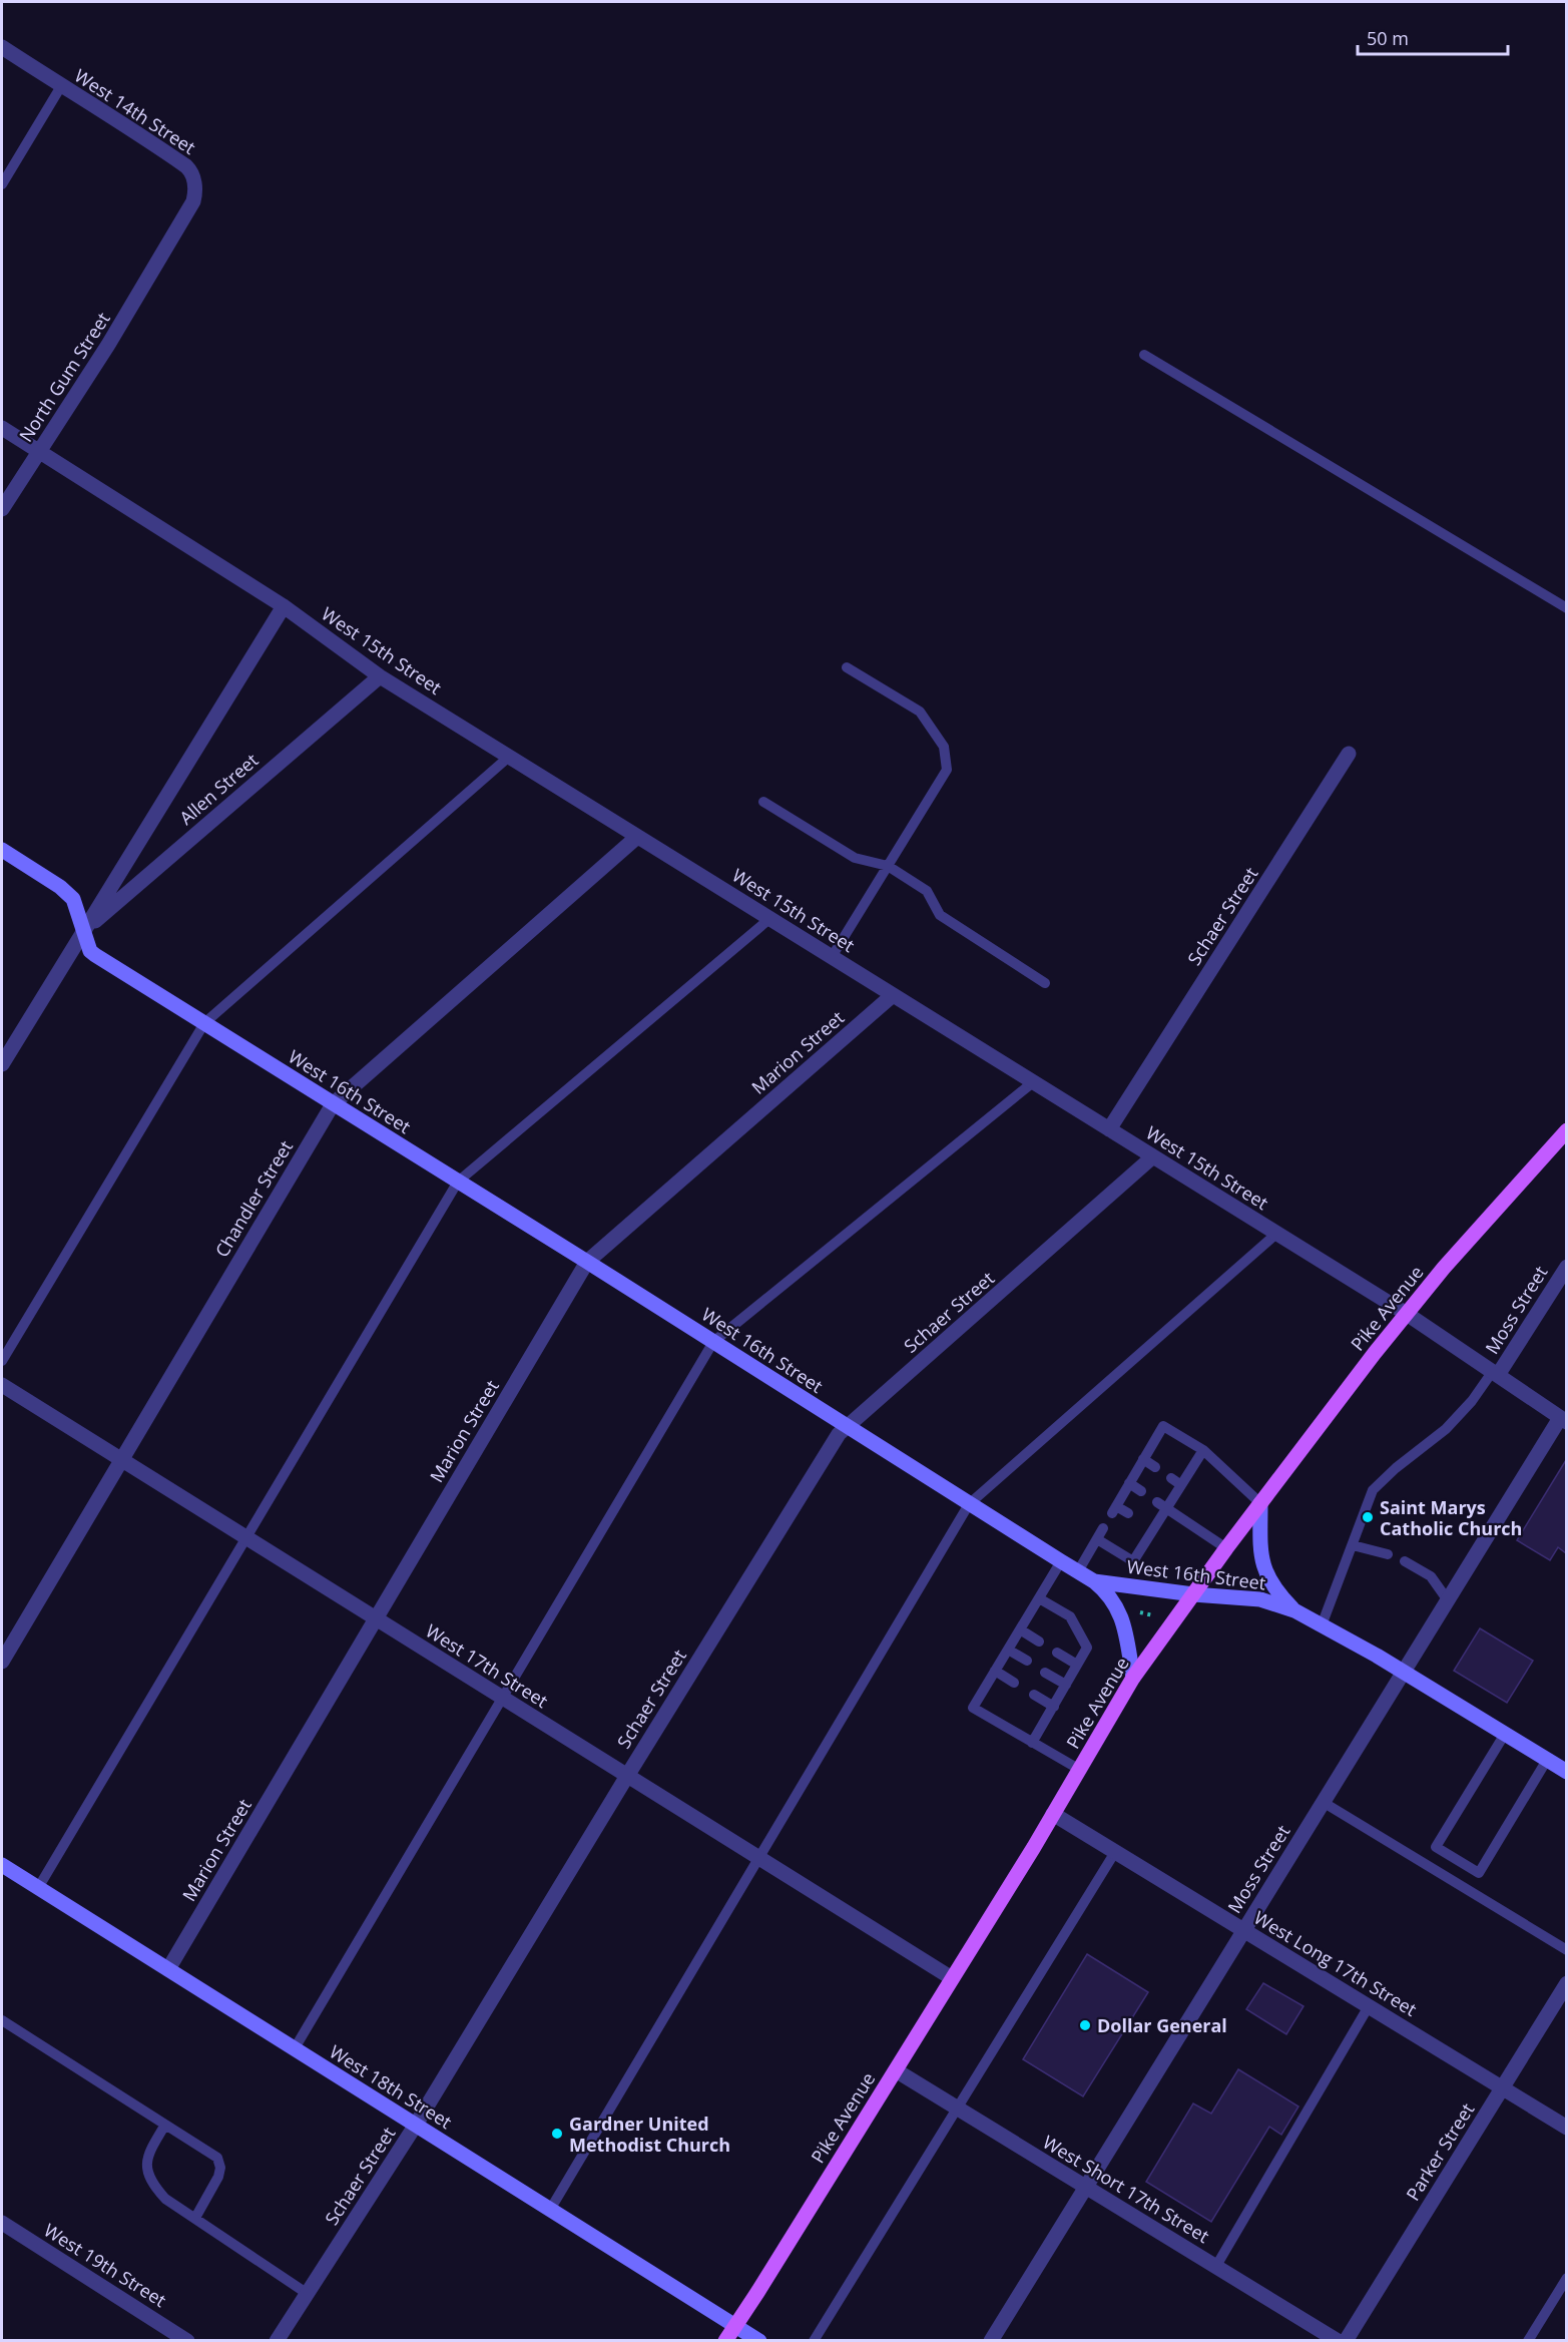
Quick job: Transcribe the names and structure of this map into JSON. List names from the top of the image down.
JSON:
{
  "streets": {
    "main road": ["Pike Avenue"],
    "street": [
      "West 14th Street",
      "North Gum Street",
      "West 15th Street",
      "Allen Street",
      "Schaer Street",
      "Marion Street",
      "West 16th Street",
      "Chandler Street",
      "Moss Street",
      "West 17th Street",
      "West Long 17th Street",
      "West 18th Street",
      "Parker Street",
      "West Short 17th Street",
      "West 19th Street"
    ]
  },
  "crossings": [
    ["West 14th Street", "North Gum Street"],
    ["North Gum Street", "West 15th Street"],
    ["West 15th Street", "Allen Street"],
    ["West 15th Street", "Schaer Street"],
    ["West 15th Street", "Marion Street"],
    ["West 15th Street", "Chandler Street"],
    ["West 15th Street", "Pike Avenue"],
    ["West 15th Street", "Moss Street"],
    ["Allen Street", "West 16th Street"],
    ["Schaer Street", "West 16th Street"],
    ["Schaer Street", "West 17th Street"],
    ["Schaer Street", "West 18th Street"],
    ["Marion Street", "West 16th Street"],
    ["Marion Street", "West 17th Street"],
    ["Marion Street", "West 18th Street"],
    ["West 16th Street", "Chandler Street"],
    ["West 16th Street", "Pike Avenue"],
    ["West 16th Street", "Moss Street"],
    ["Chandler Street", "West 17th Street"],
    ["Pike Avenue", "West 17th Street"],
    ["Pike Avenue", "West Long 17th Street"],
    ["Pike Avenue", "West 18th Street"],
    ["Pike Avenue", "West Short 17th Street"],
    ["Moss Street", "West Long 17th Street"],
    ["Moss Street", "West Short 17th Street"],
    ["West Long 17th Street", "Parker Street"]
  ],
  "places": ["Saint Marys Catholic Church", "Dollar General", "Gardner United Methodist Church"],
  "scale_bar": "50 m"
}
